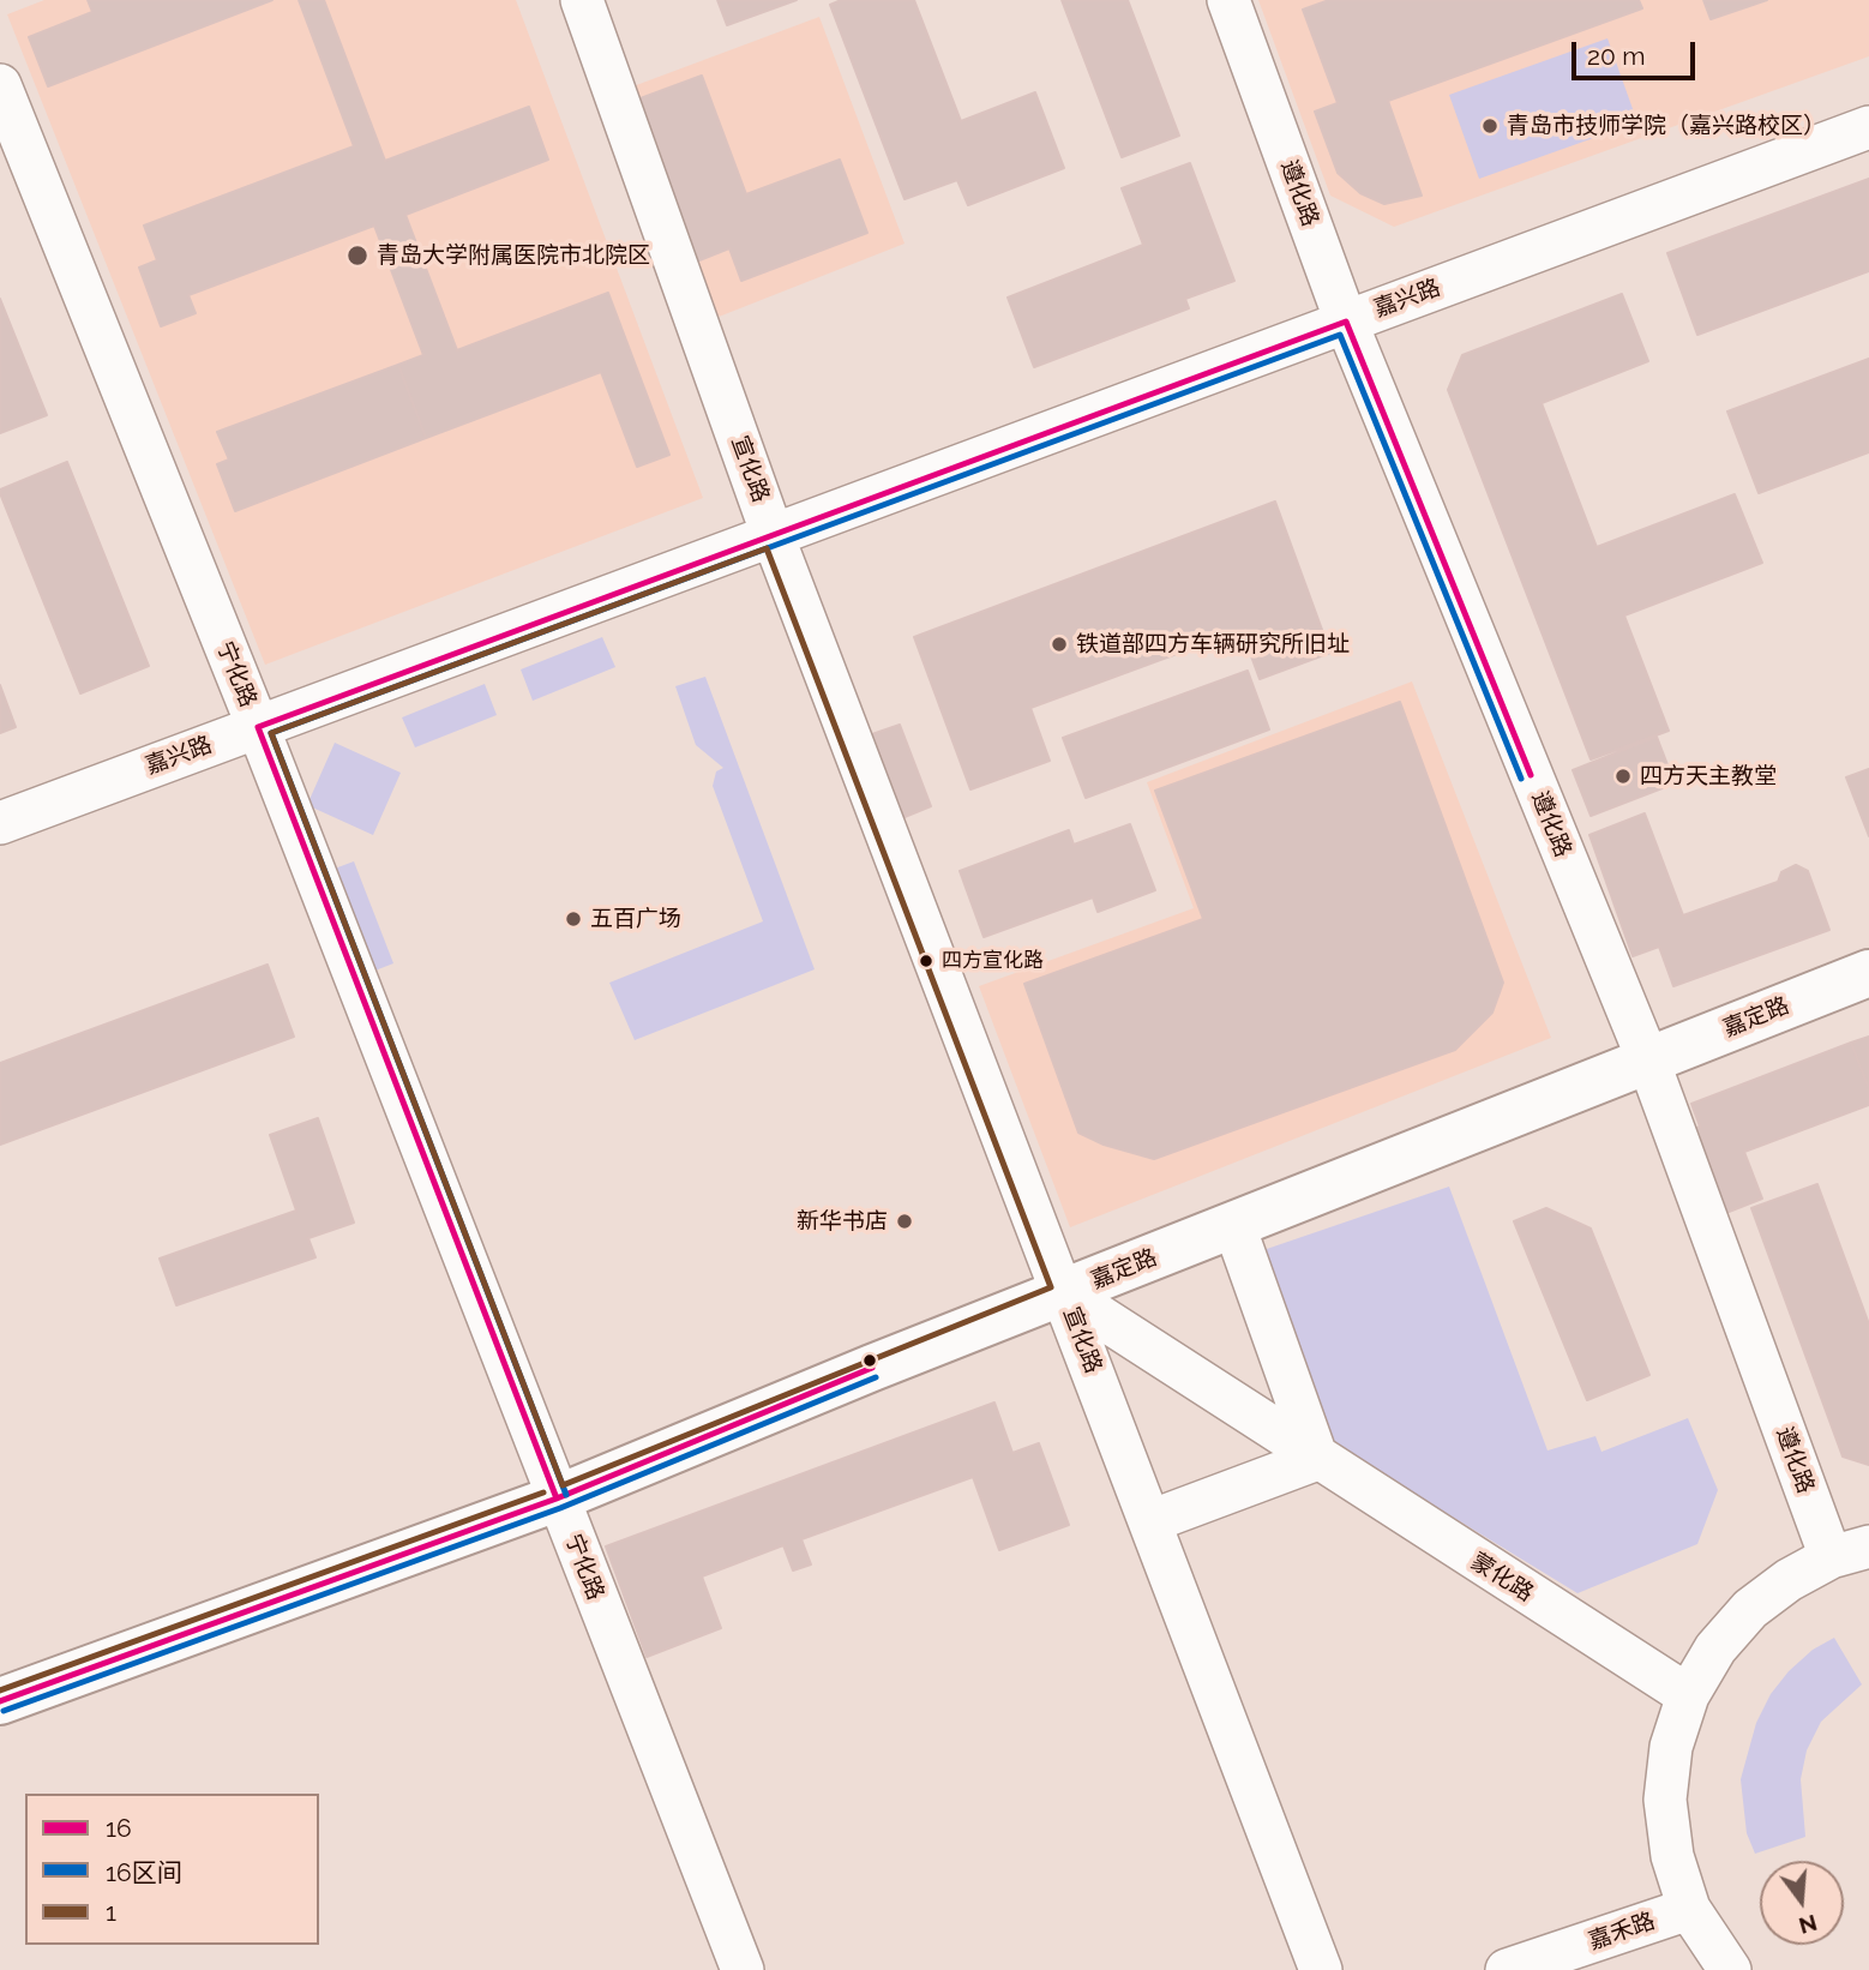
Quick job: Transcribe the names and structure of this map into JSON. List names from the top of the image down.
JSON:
{
  "streets": {
    "main road": ["嘉定路"],
    "street": [
      "遵化路",
      "嘉兴路",
      "宣化路",
      "宁化路",
      "蒙化路",
      "嘉禾路"
    ]
  },
  "crossings": [
    ["遵化路", "嘉兴路"],
    ["遵化路", "嘉定路"],
    ["遵化路", "蒙化路"],
    ["遵化路", "嘉禾路"],
    ["嘉兴路", "宣化路"],
    ["嘉兴路", "宁化路"],
    ["宣化路", "嘉定路"],
    ["宣化路", "蒙化路"],
    ["宁化路", "嘉定路"],
    ["嘉定路", "蒙化路"]
  ],
  "places": [
    "青岛市技师学院（嘉兴路校区）",
    "青岛大学附属医院市北院区",
    "铁道部四方车辆研究所旧址",
    "四方天主教堂",
    "五百广场",
    "四方宣化路",
    "新华书店"
  ],
  "lines": ["transit line 16", "transit line 16区间", "transit line 1"],
  "legend": ["16", "16区间", "1"],
  "scale_bar": "20 m",
  "north": "bottom"
}
